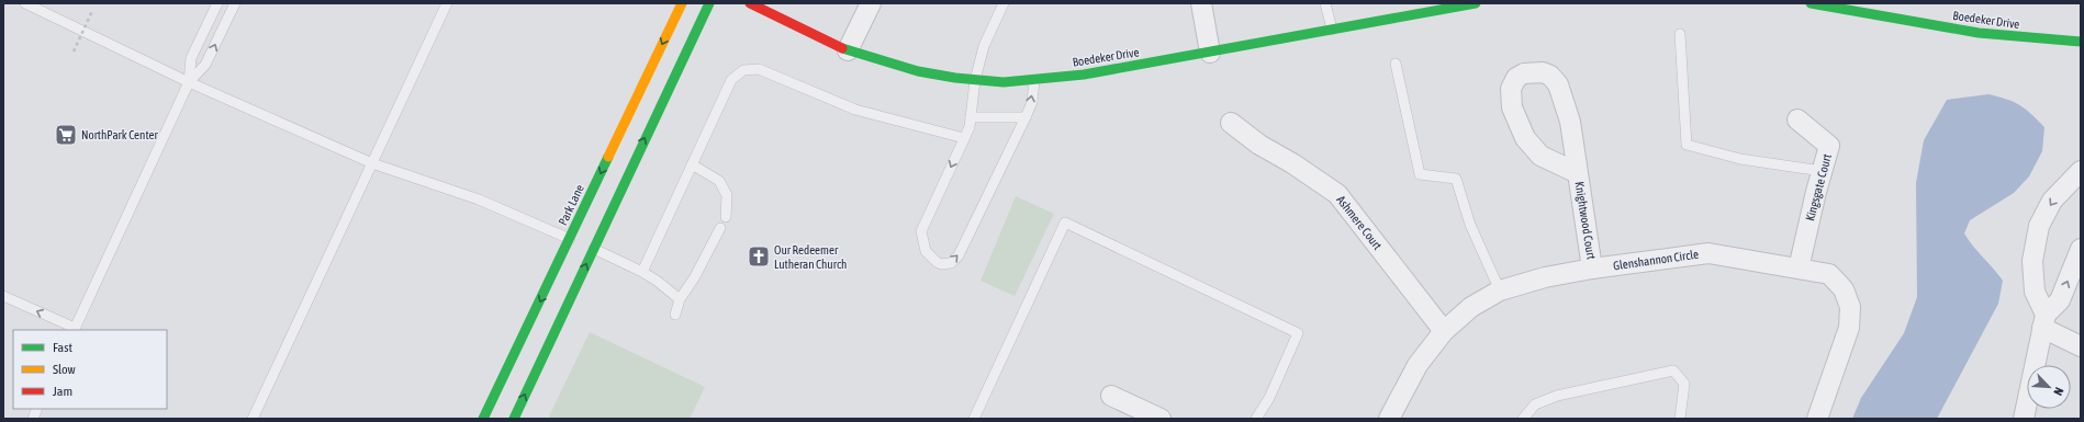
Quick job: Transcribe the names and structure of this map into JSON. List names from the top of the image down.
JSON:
{
  "streets": {
    "street": [
      "Boedeker Drive",
      "Kingsgate Court",
      "Park Lane",
      "Knightwood Court",
      "Ashmere Court",
      "Glenshannon Circle"
    ]
  },
  "crossings": [
    ["Kingsgate Court", "Glenshannon Circle"],
    ["Knightwood Court", "Glenshannon Circle"],
    ["Ashmere Court", "Glenshannon Circle"]
  ],
  "places": {
    "supermarket": ["NorthPark Center"],
    "church": ["Our Redeemer Lutheran Church"]
  },
  "legend": ["Fast", "Slow", "Jam"],
  "north": "bottom right"
}
